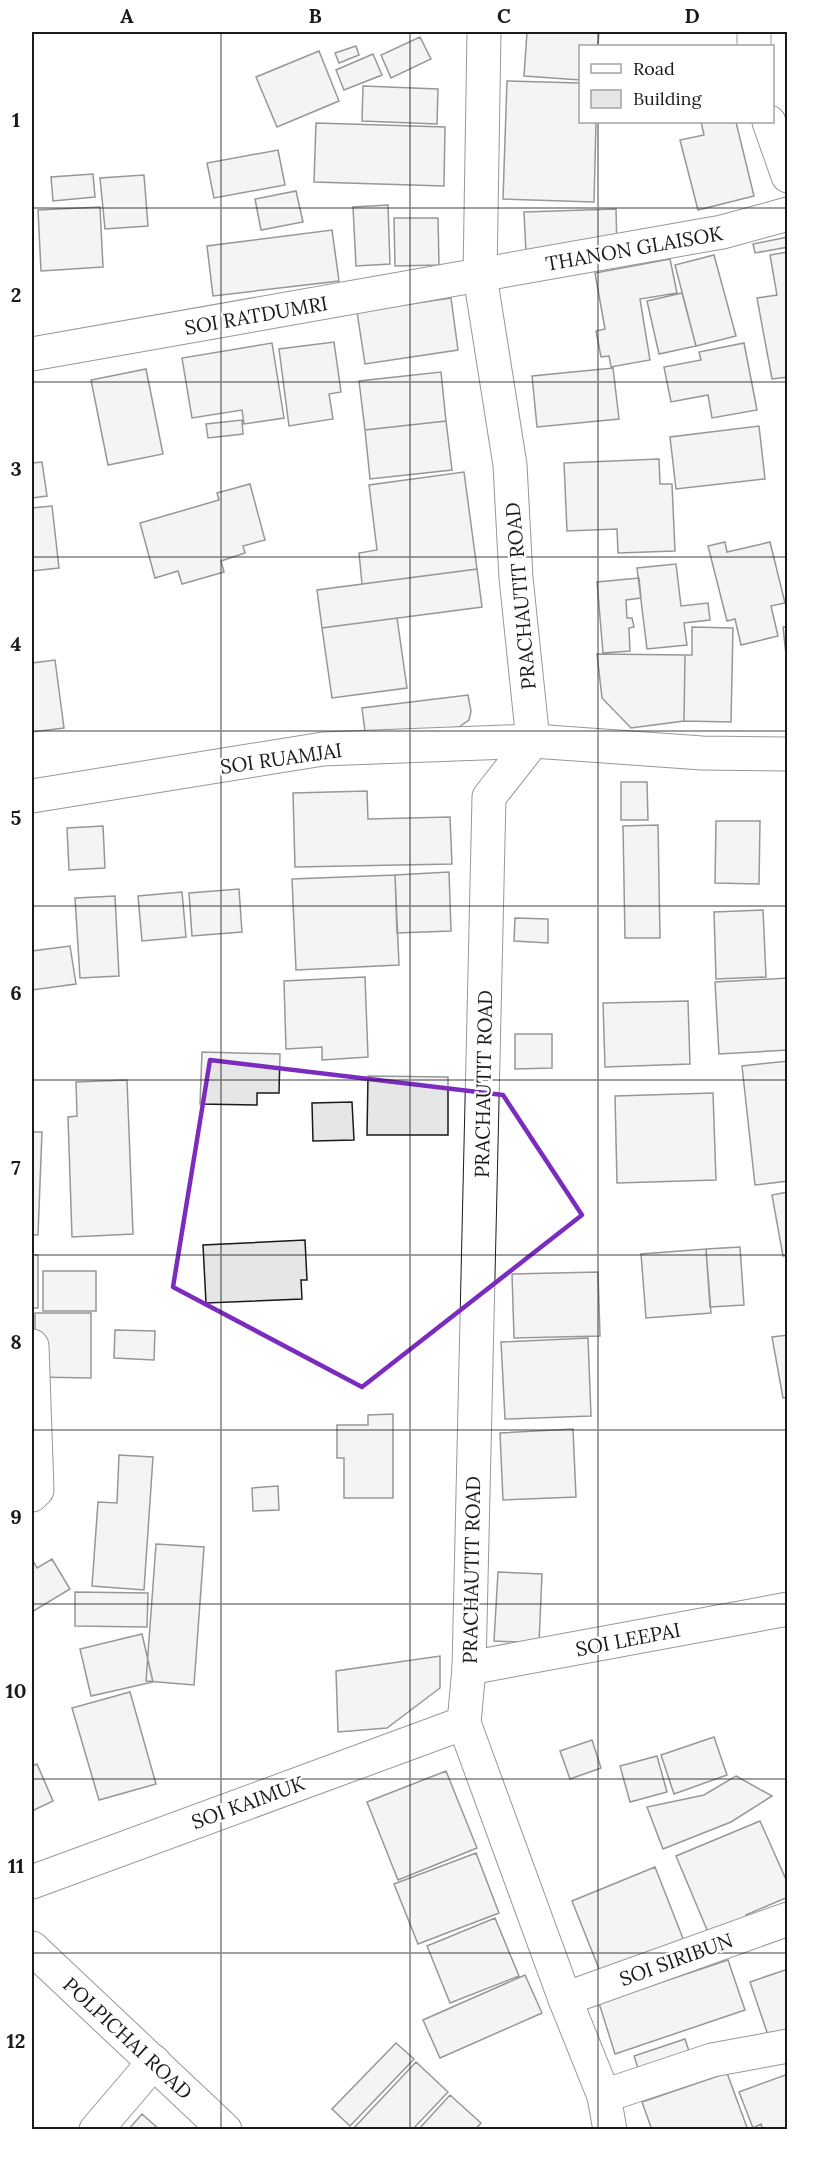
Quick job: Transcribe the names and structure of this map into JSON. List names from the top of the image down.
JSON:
{
  "streets": {
    "street": [
      "THANON GLAISOK",
      "SOI RATDUMRI",
      "PRACHAUTIT ROAD",
      "SOI RUAMJAI",
      "SOI LEEPAI",
      "SOI KAIMUK",
      "SOI SIRIBUN",
      "POLPICHAI ROAD"
    ]
  },
  "crossings": [
    ["THANON GLAISOK", "SOI RATDUMRI"],
    ["THANON GLAISOK", "PRACHAUTIT ROAD"],
    ["SOI RATDUMRI", "PRACHAUTIT ROAD"],
    ["PRACHAUTIT ROAD", "SOI RUAMJAI"],
    ["PRACHAUTIT ROAD", "SOI LEEPAI"],
    ["PRACHAUTIT ROAD", "SOI KAIMUK"],
    ["PRACHAUTIT ROAD", "SOI SIRIBUN"]
  ],
  "legend": ["Road", "Building"],
  "grid": {
    "columns": [
      "A",
      "B",
      "C",
      "D"
    ],
    "rows": [
      "1",
      "2",
      "3",
      "4",
      "5",
      "6",
      "7",
      "8",
      "9",
      "10",
      "11",
      "12"
    ]
  }
}
